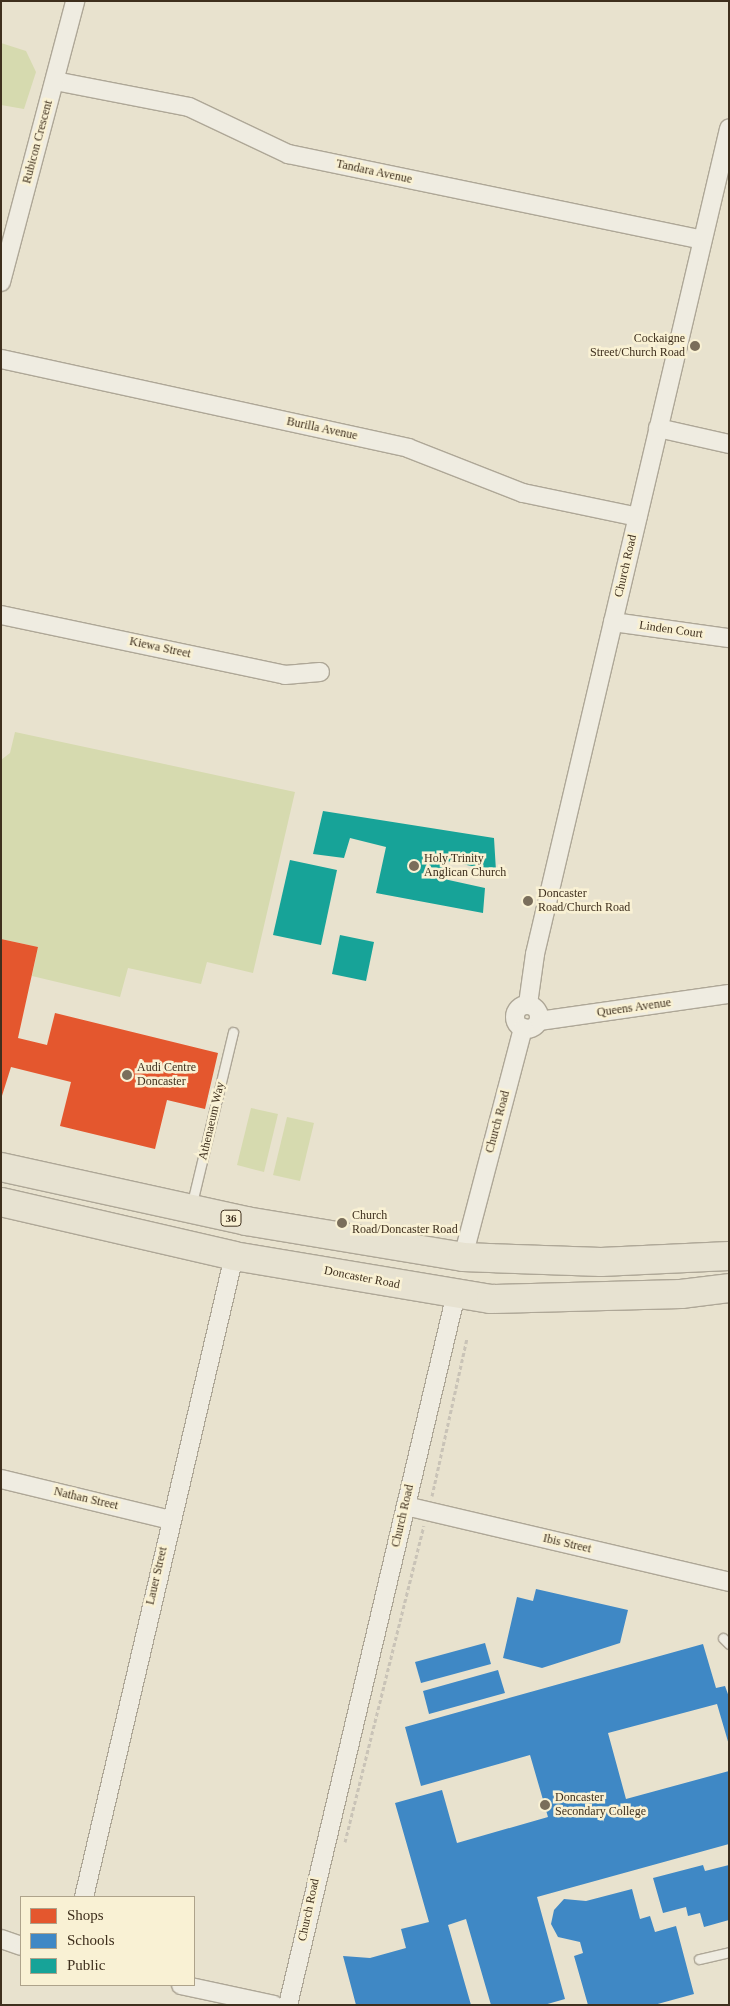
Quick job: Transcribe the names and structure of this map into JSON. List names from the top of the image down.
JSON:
{
  "streets": {
    "main road": ["Church Road", "36", "Doncaster Road"],
    "street": [
      "Rubicon Crescent",
      "Tandara Avenue",
      "Burilla Avenue",
      "Linden Court",
      "Kiewa Street",
      "Queens Avenue",
      "Nathan Street",
      "Ibis Street",
      "Lauer Street"
    ],
    "lane": ["Athenaeum Way"]
  },
  "crossings": [
    ["Rubicon Crescent", "Tandara Avenue"],
    ["Tandara Avenue", "Church Road"],
    ["Burilla Avenue", "Church Road"],
    ["Church Road", "Linden Court"],
    ["Church Road", "Queens Avenue"],
    ["Church Road", "36"],
    ["Church Road", "Doncaster Road"],
    ["Church Road", "Ibis Street"],
    ["Athenaeum Way", "36"],
    ["Doncaster Road", "Lauer Street"],
    ["Nathan Street", "Lauer Street"]
  ],
  "places": [
    "Cockaigne Street/Church Road",
    "Holy Trinity Anglican Church",
    "Doncaster Road/Church Road",
    "Audi Centre Doncaster",
    "Church Road/Doncaster Road",
    "Doncaster Secondary College"
  ],
  "legend": ["Shops", "Schools", "Public"]
}
